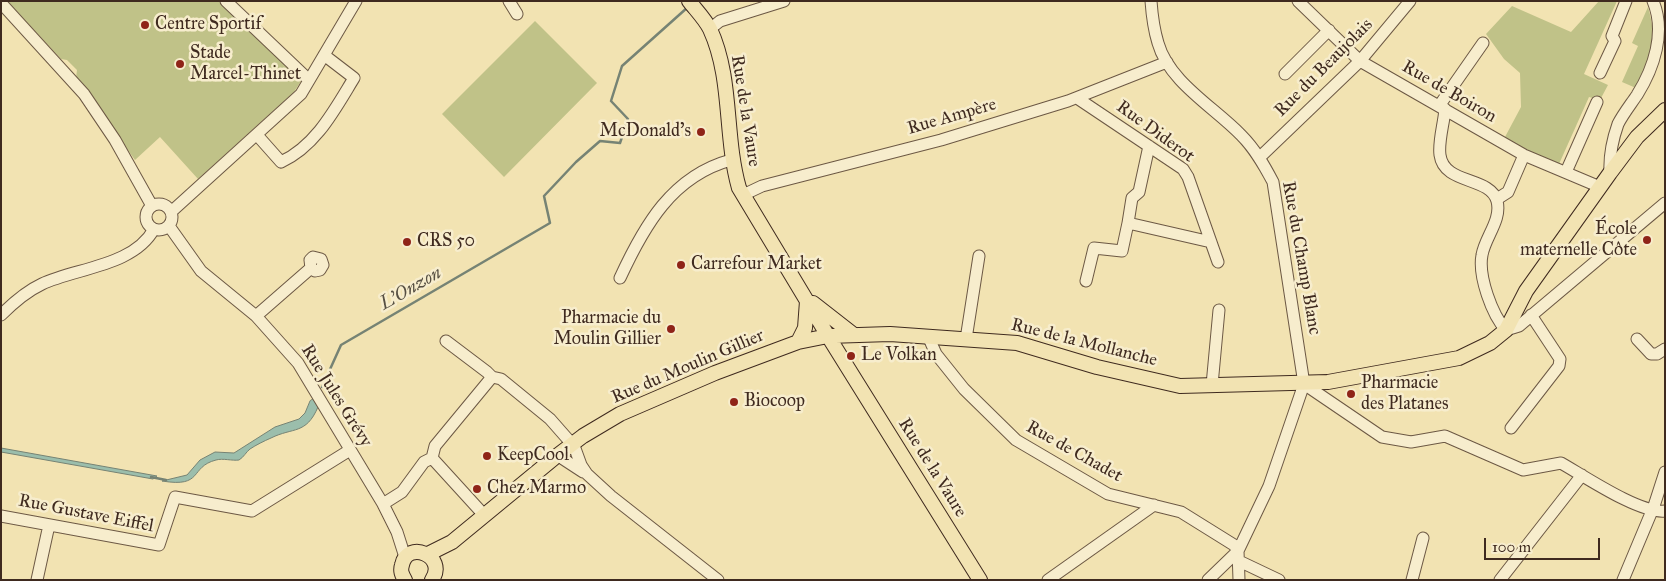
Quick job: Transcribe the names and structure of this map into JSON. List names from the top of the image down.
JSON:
{
  "streets": {
    "main road": ["Rue de la Vaure", "Rue de la Mollanche", "Rue du Moulin Gillier"],
    "street": [
      "Rue du Beaujolais",
      "Rue de Boiron",
      "Rue Ampère",
      "Rue Diderot",
      "Rue du Champ Blanc",
      "Rue Jules Grévy",
      "Rue de Chadet",
      "Rue Gustave Eiffel"
    ]
  },
  "crossings": [
    ["Rue du Beaujolais", "Rue de Boiron"],
    ["Rue du Beaujolais", "Rue du Champ Blanc"],
    ["Rue de la Vaure", "Rue Ampère"],
    ["Rue de la Vaure", "Rue de la Mollanche"],
    ["Rue de la Vaure", "Rue du Moulin Gillier"],
    ["Rue Ampère", "Rue Diderot"],
    ["Rue Ampère", "Rue du Champ Blanc"],
    ["Rue du Champ Blanc", "Rue de la Mollanche"],
    ["Rue de la Mollanche", "Rue du Moulin Gillier"],
    ["Rue de la Mollanche", "Rue de Chadet"],
    ["Rue du Moulin Gillier", "Rue Jules Grévy"],
    ["Rue Jules Grévy", "Rue Gustave Eiffel"]
  ],
  "water": ["L'Onzon"],
  "places": [
    "Centre Sportif",
    "Stade Marcel-Thinet",
    "McDonald's",
    "École maternelle Côte",
    "CRS 50",
    "Carrefour Market",
    "Pharmacie du Moulin Gillier",
    "Le Volkan",
    "Pharmacie des Platanes",
    "Biocoop",
    "KeepCool",
    "Chez Marmo"
  ],
  "scale_bar": "100 m"
}
